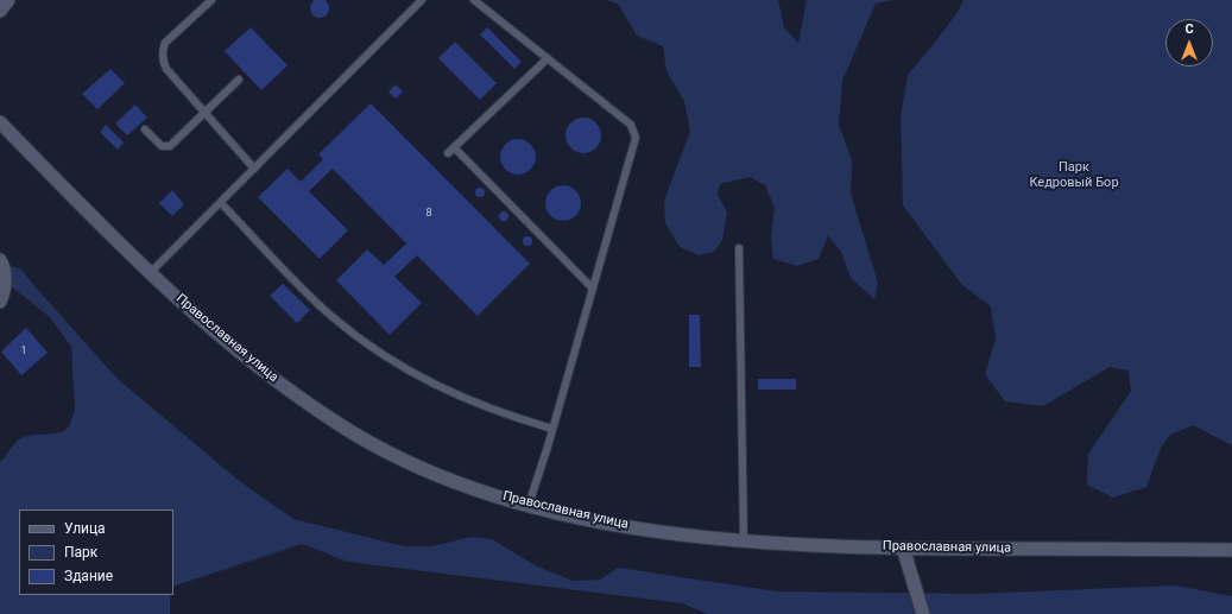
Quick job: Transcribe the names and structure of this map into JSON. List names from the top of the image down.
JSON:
{
  "streets": {
    "street": ["Православная улица"]
  },
  "parks": ["Парк Кедровый Бор"],
  "house_numbers": ["8", "1"],
  "legend": ["Улица", "Парк", "Здание"],
  "north": "top"
}
